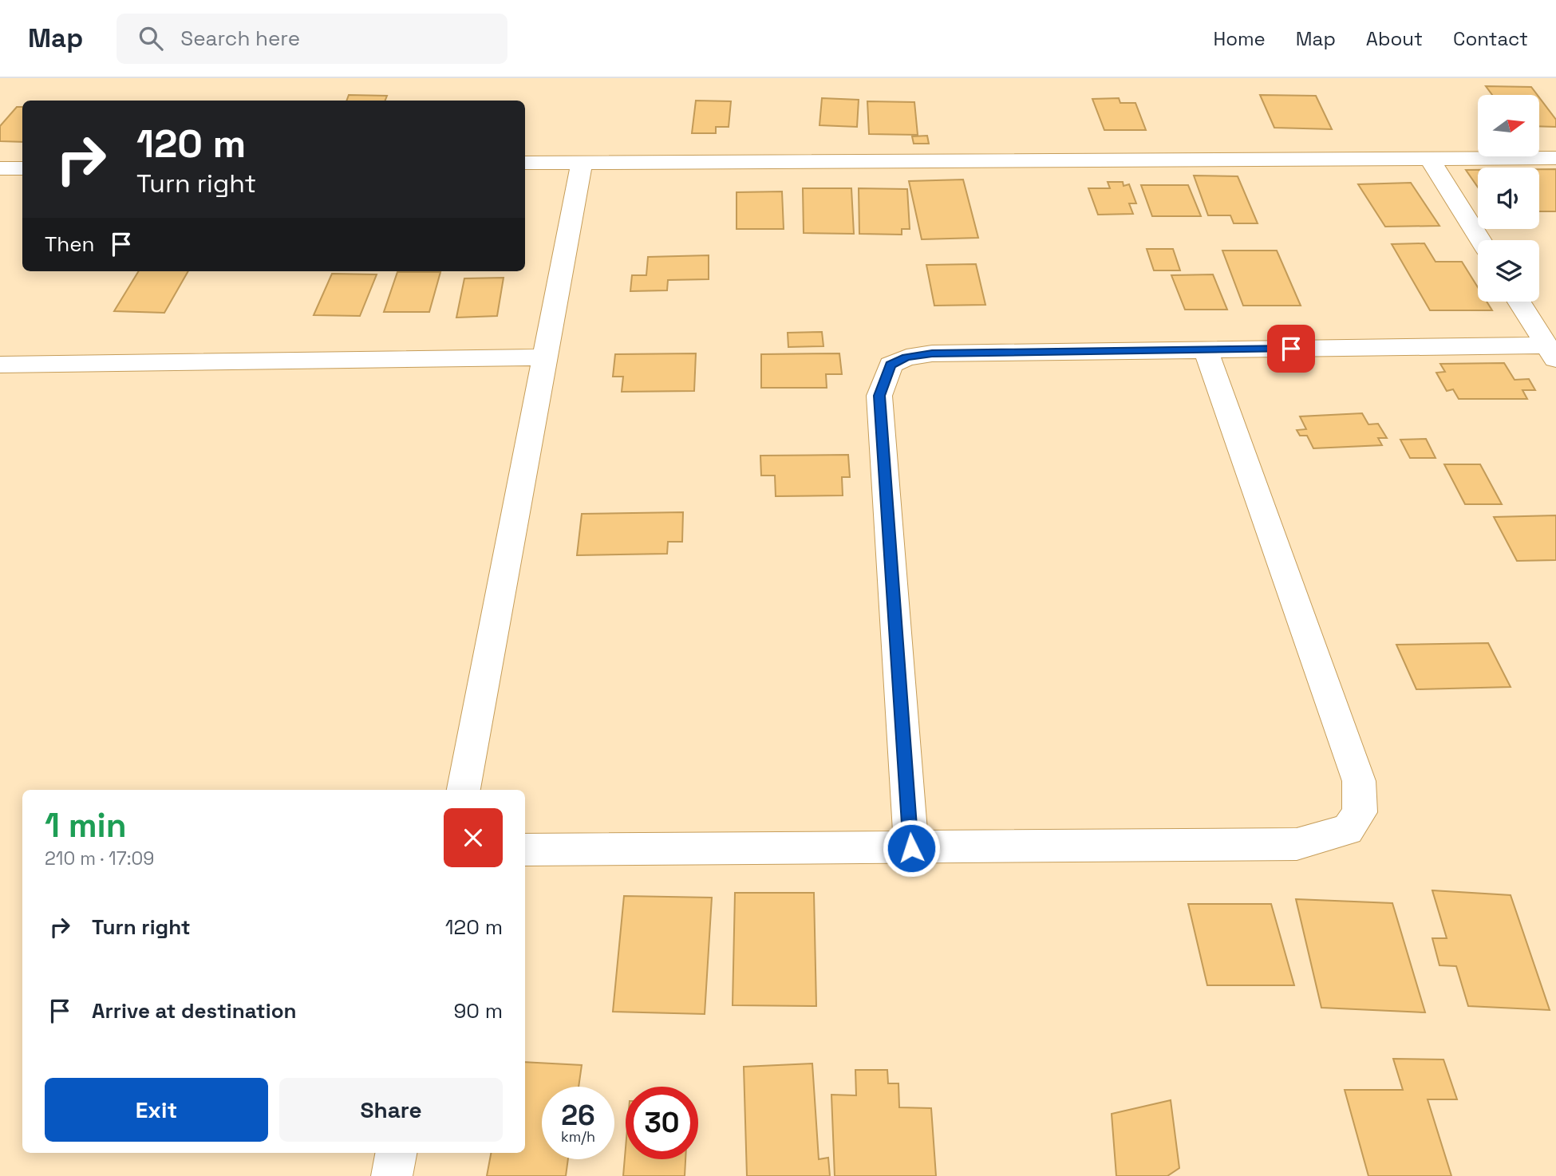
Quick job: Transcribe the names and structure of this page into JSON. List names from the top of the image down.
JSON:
{
  "north": "right",
  "page": {
    "header": "Map",
    "search": "Search here",
    "nav": [
      "Home",
      "Map",
      "About",
      "Contact"
    ],
    "turn": ["120 m", "Turn right"],
    "then": "Then",
    "heading": ["1 min", "210 m · 17:09"],
    "list": [
      {
        "name": "Turn right",
        "value": "120 m"
      },
      {
        "name": "Arrive at destination",
        "value": "90 m"
      }
    ],
    "buttons": ["Exit", "Share"],
    "speed": "26 km/h",
    "limit": "30"
  }
}
